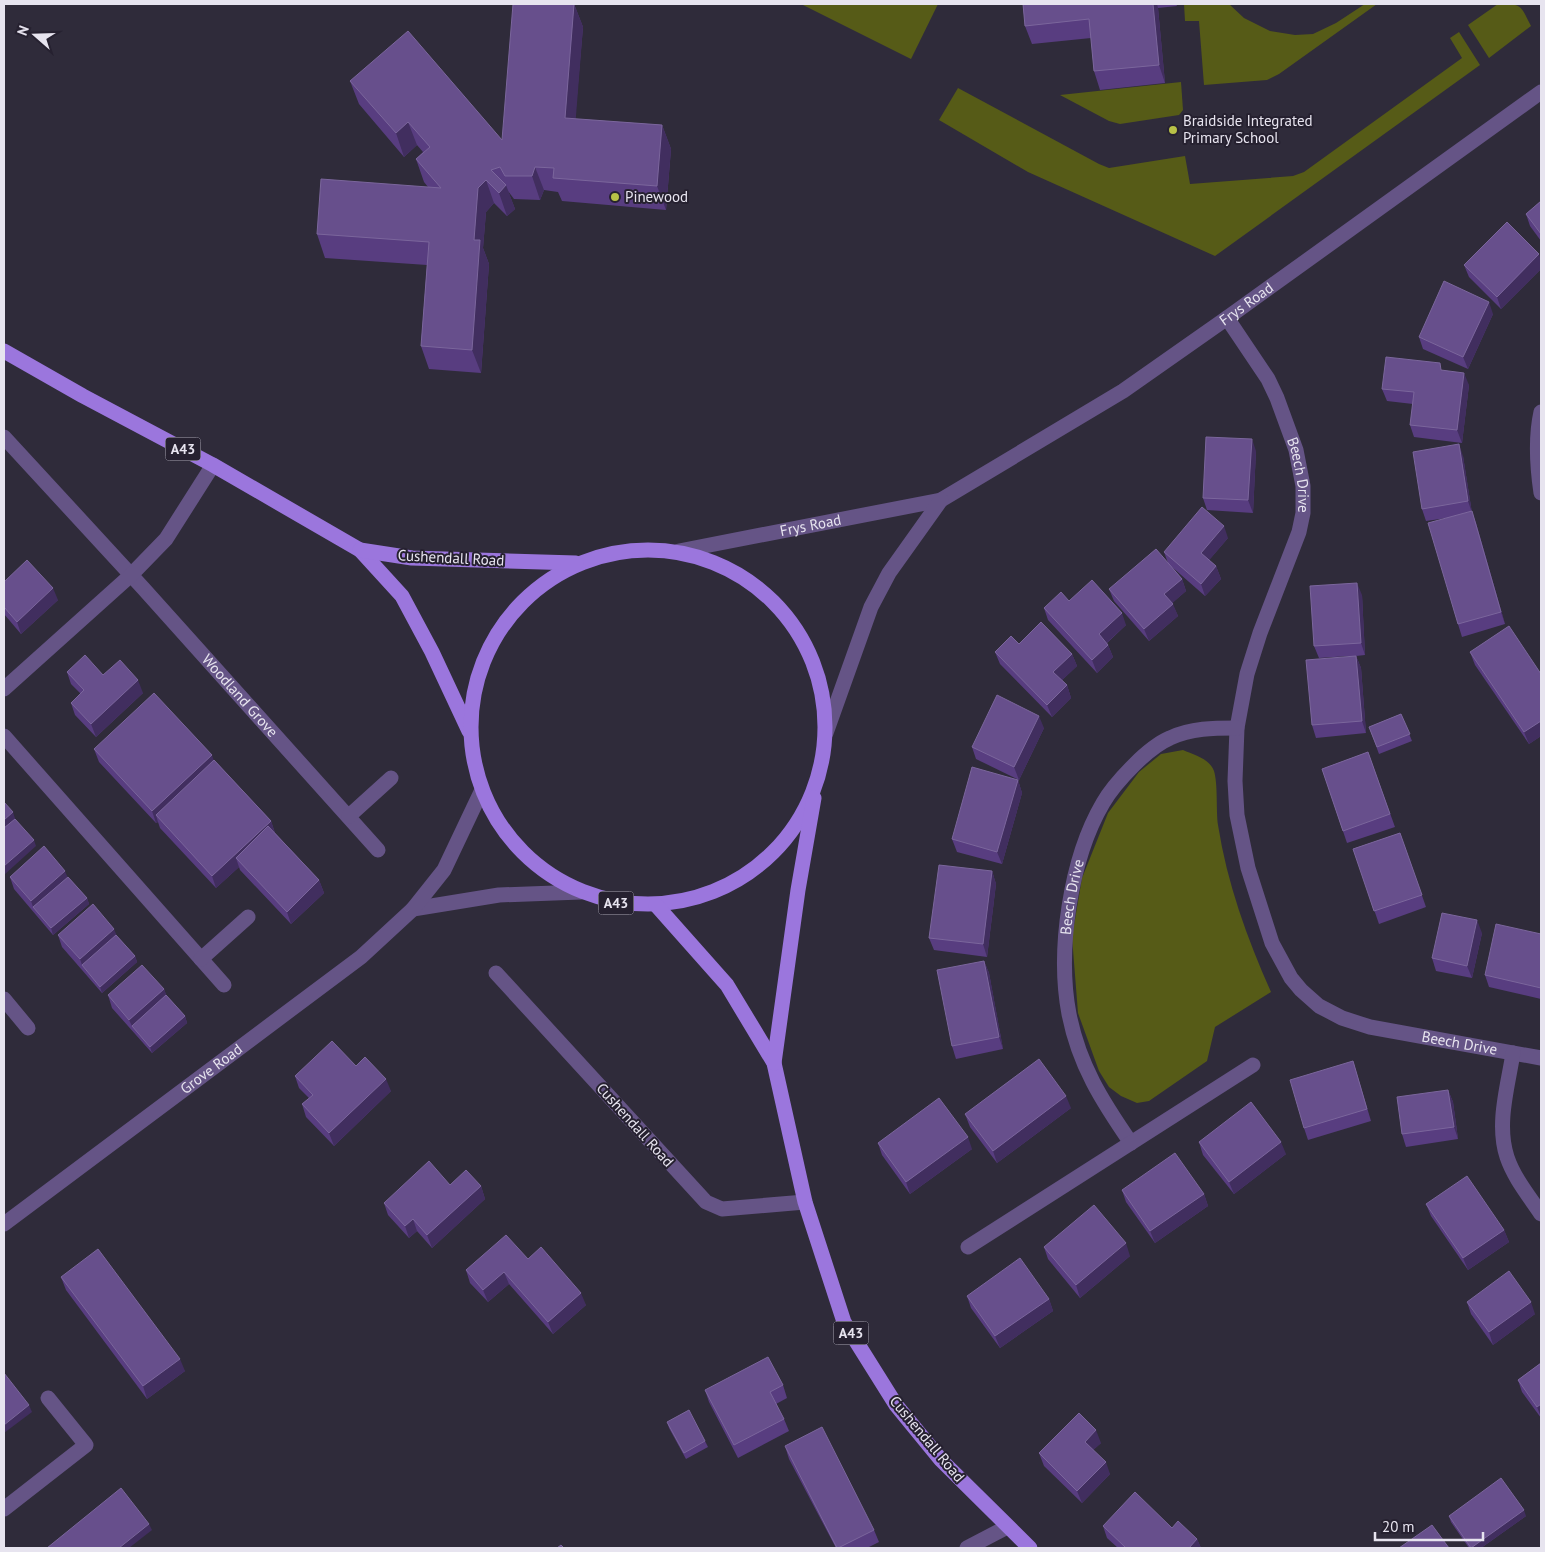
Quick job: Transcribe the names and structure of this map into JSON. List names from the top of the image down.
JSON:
{
  "streets": {
    "main road": ["A43", "Cushendall Road"],
    "street": [
      "Frys Road",
      "Beech Drive",
      "Woodland Grove",
      "Grove Road"
    ]
  },
  "crossings": [
    ["Frys Road", "A43"],
    ["Frys Road", "Beech Drive"],
    ["A43", "Cushendall Road"],
    ["A43", "Grove Road"]
  ],
  "places": ["Braidside Integrated Primary School", "Pinewood"],
  "scale_bar": "20 m",
  "north": "left"
}
